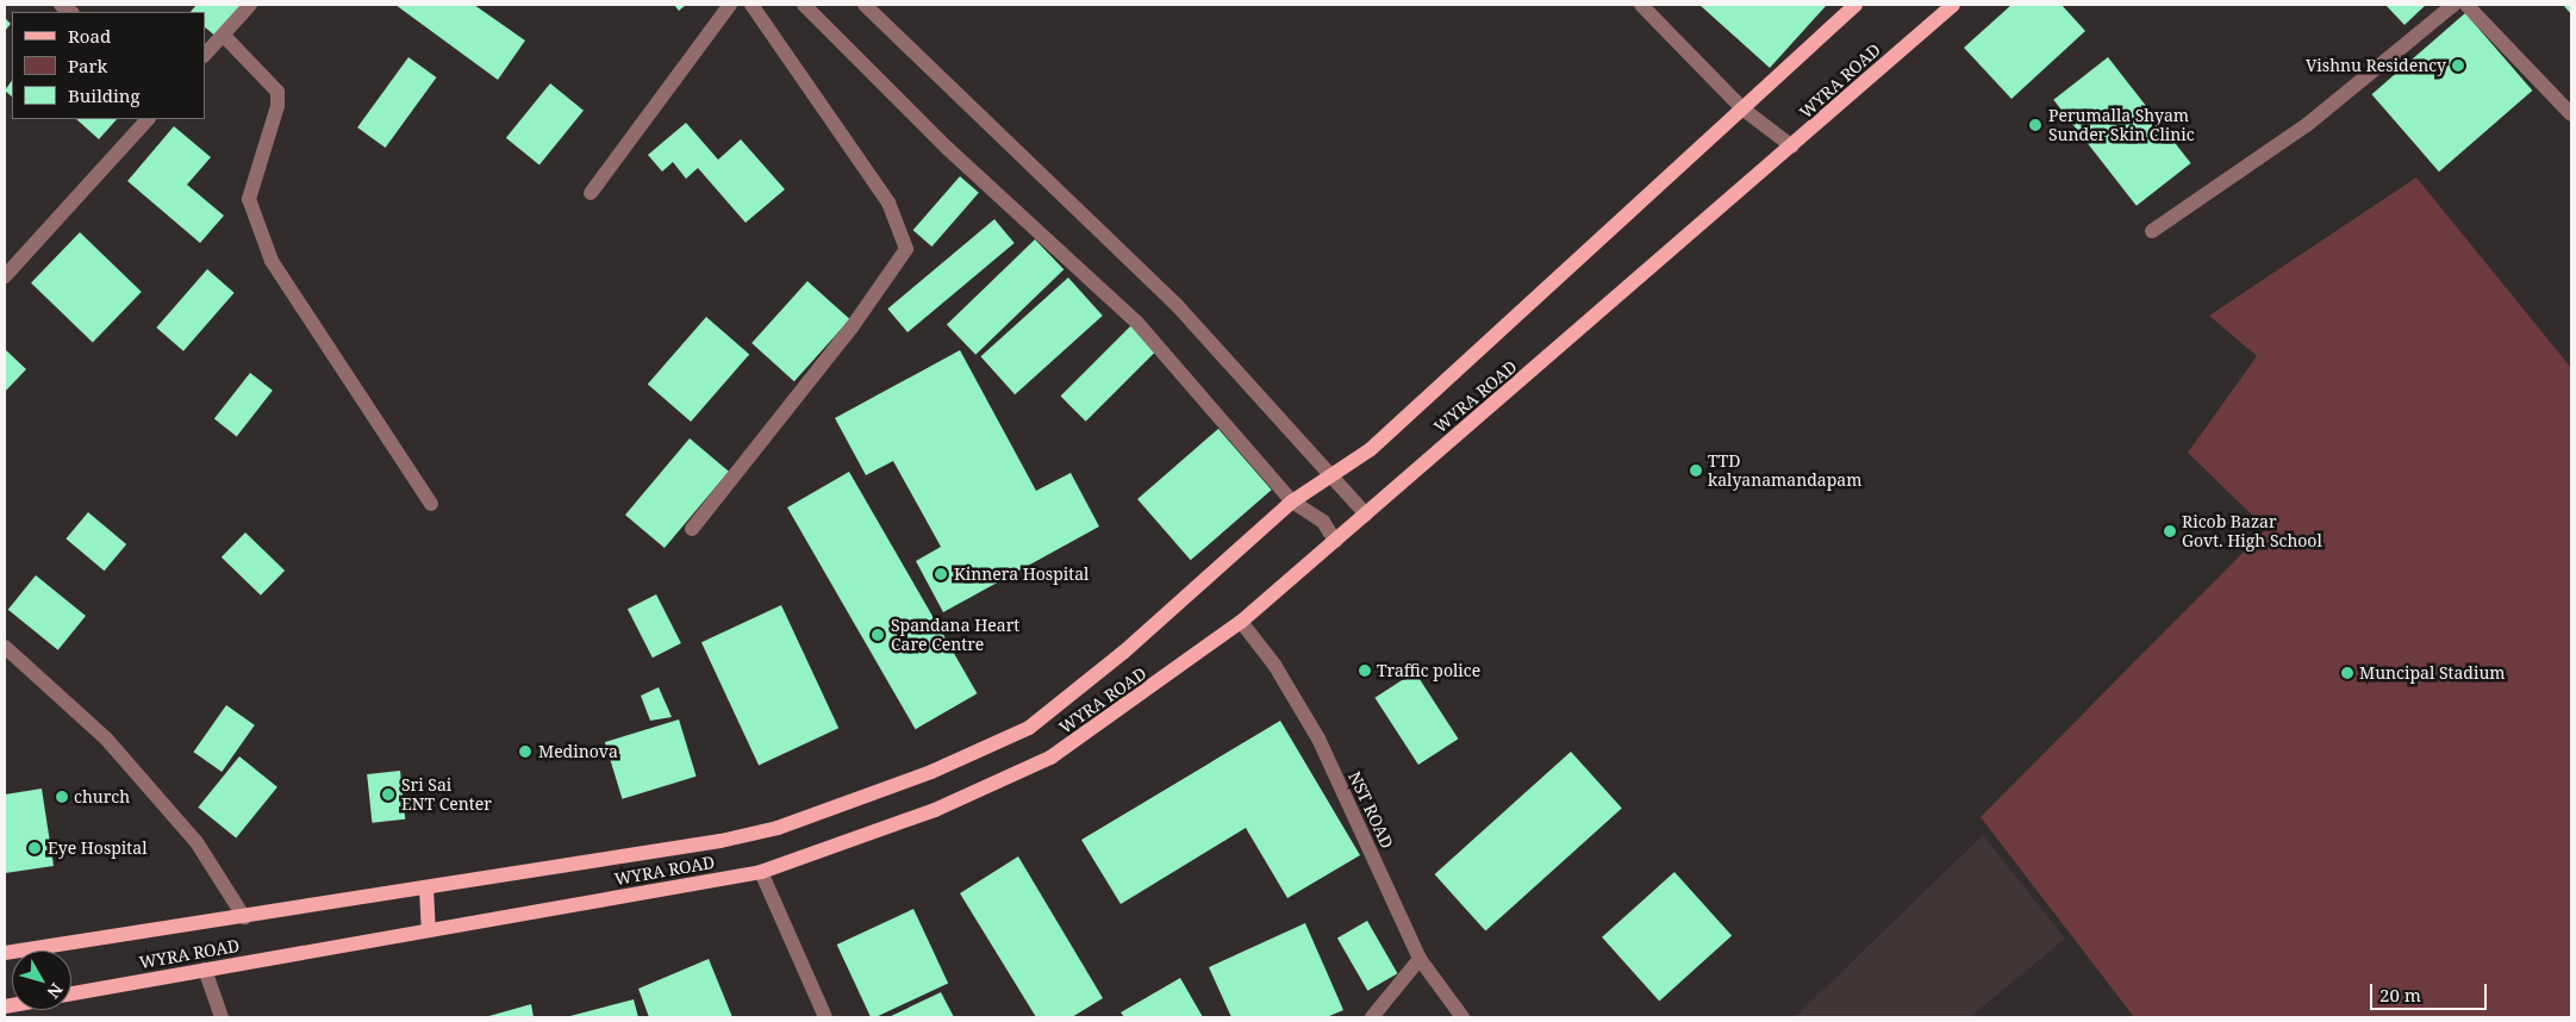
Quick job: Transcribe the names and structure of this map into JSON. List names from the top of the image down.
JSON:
{
  "streets": {
    "main road": ["WYRA ROAD"],
    "street": ["NST ROAD"]
  },
  "crossings": [
    ["WYRA ROAD", "NST ROAD"]
  ],
  "places": [
    "Vishnu Residency",
    "Perumalla Shyam Sunder Skin Clinic",
    "TTD kalyanamandapam",
    "Ricob Bazar Govt. High School",
    "Kinnera Hospital",
    "Spandana Heart Care Centre",
    "Traffic police",
    "Muncipal Stadium",
    "Medinova",
    "Sri Sai ENT Center",
    "church",
    "Eye Hospital"
  ],
  "legend": ["Road", "Park", "Building"],
  "scale_bar": "20 m",
  "north": "bottom right"
}
